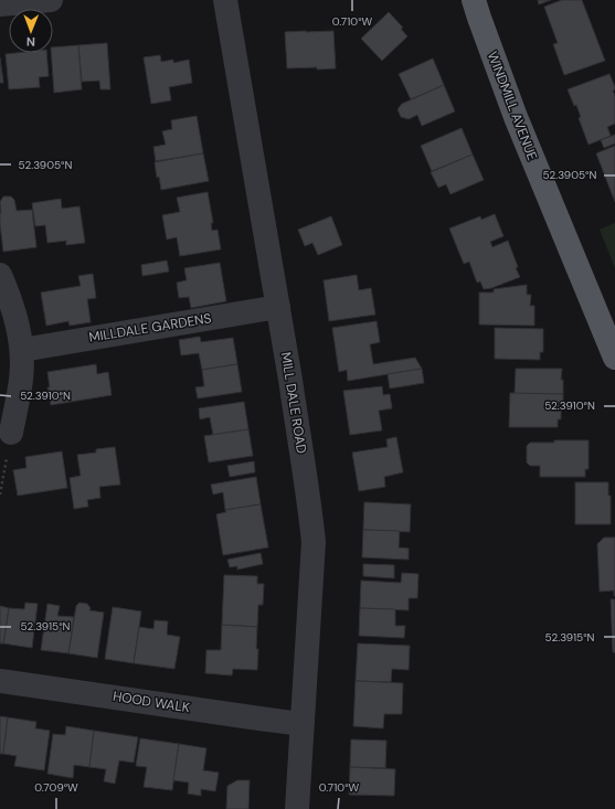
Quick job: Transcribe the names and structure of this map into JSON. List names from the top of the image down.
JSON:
{
  "streets": {
    "main road": ["WINDMILL AVENUE"],
    "street": ["MILLDALE GARDENS", "MILL DALE ROAD", "HOOD WALK"]
  },
  "crossings": [
    ["MILLDALE GARDENS", "MILL DALE ROAD"],
    ["MILL DALE ROAD", "HOOD WALK"]
  ],
  "north": "bottom",
  "coordinates": [
    "0.710°W",
    "52.3905°N",
    "52.3910°N",
    "52.3915°N",
    "0.709°W"
  ]
}
